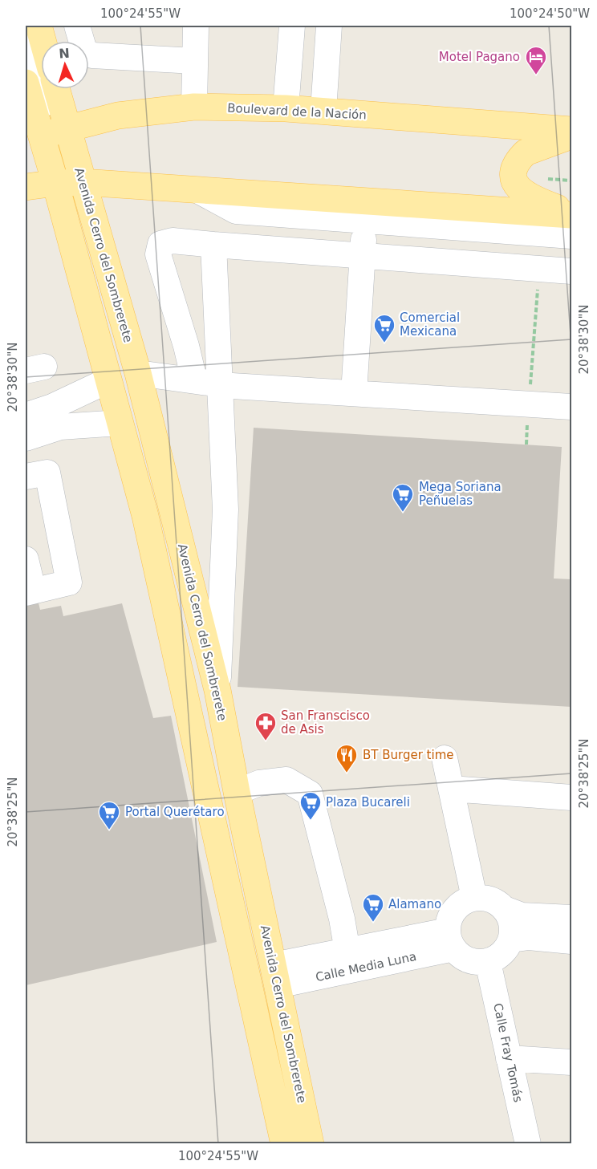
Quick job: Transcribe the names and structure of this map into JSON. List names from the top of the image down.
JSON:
{
  "streets": {
    "main road": ["Boulevard de la Nación", "Avenida Cerro del Sombrerete"],
    "street": ["Calle Media Luna", "Calle Fray Tomás"]
  },
  "crossings": [
    ["Boulevard de la Nación", "Avenida Cerro del Sombrerete"],
    ["Avenida Cerro del Sombrerete", "Calle Media Luna"],
    ["Calle Media Luna", "Calle Fray Tomás"]
  ],
  "places": {
    "hotel": ["Motel Pagano"],
    "supermarket": [
      "Comercial Mexicana",
      "Mega Soriana Peñuelas",
      "Plaza Bucareli",
      "Portal Querétaro",
      "Alamano"
    ],
    "pharmacy": ["San Franscisco de Asis"],
    "restaurant": ["BT Burger time"]
  },
  "north": "top",
  "coordinates": [
    "100°24'55\"W",
    "100°24'50\"W",
    "20°38'30\"N",
    "20°38'25\"N"
  ]
}
